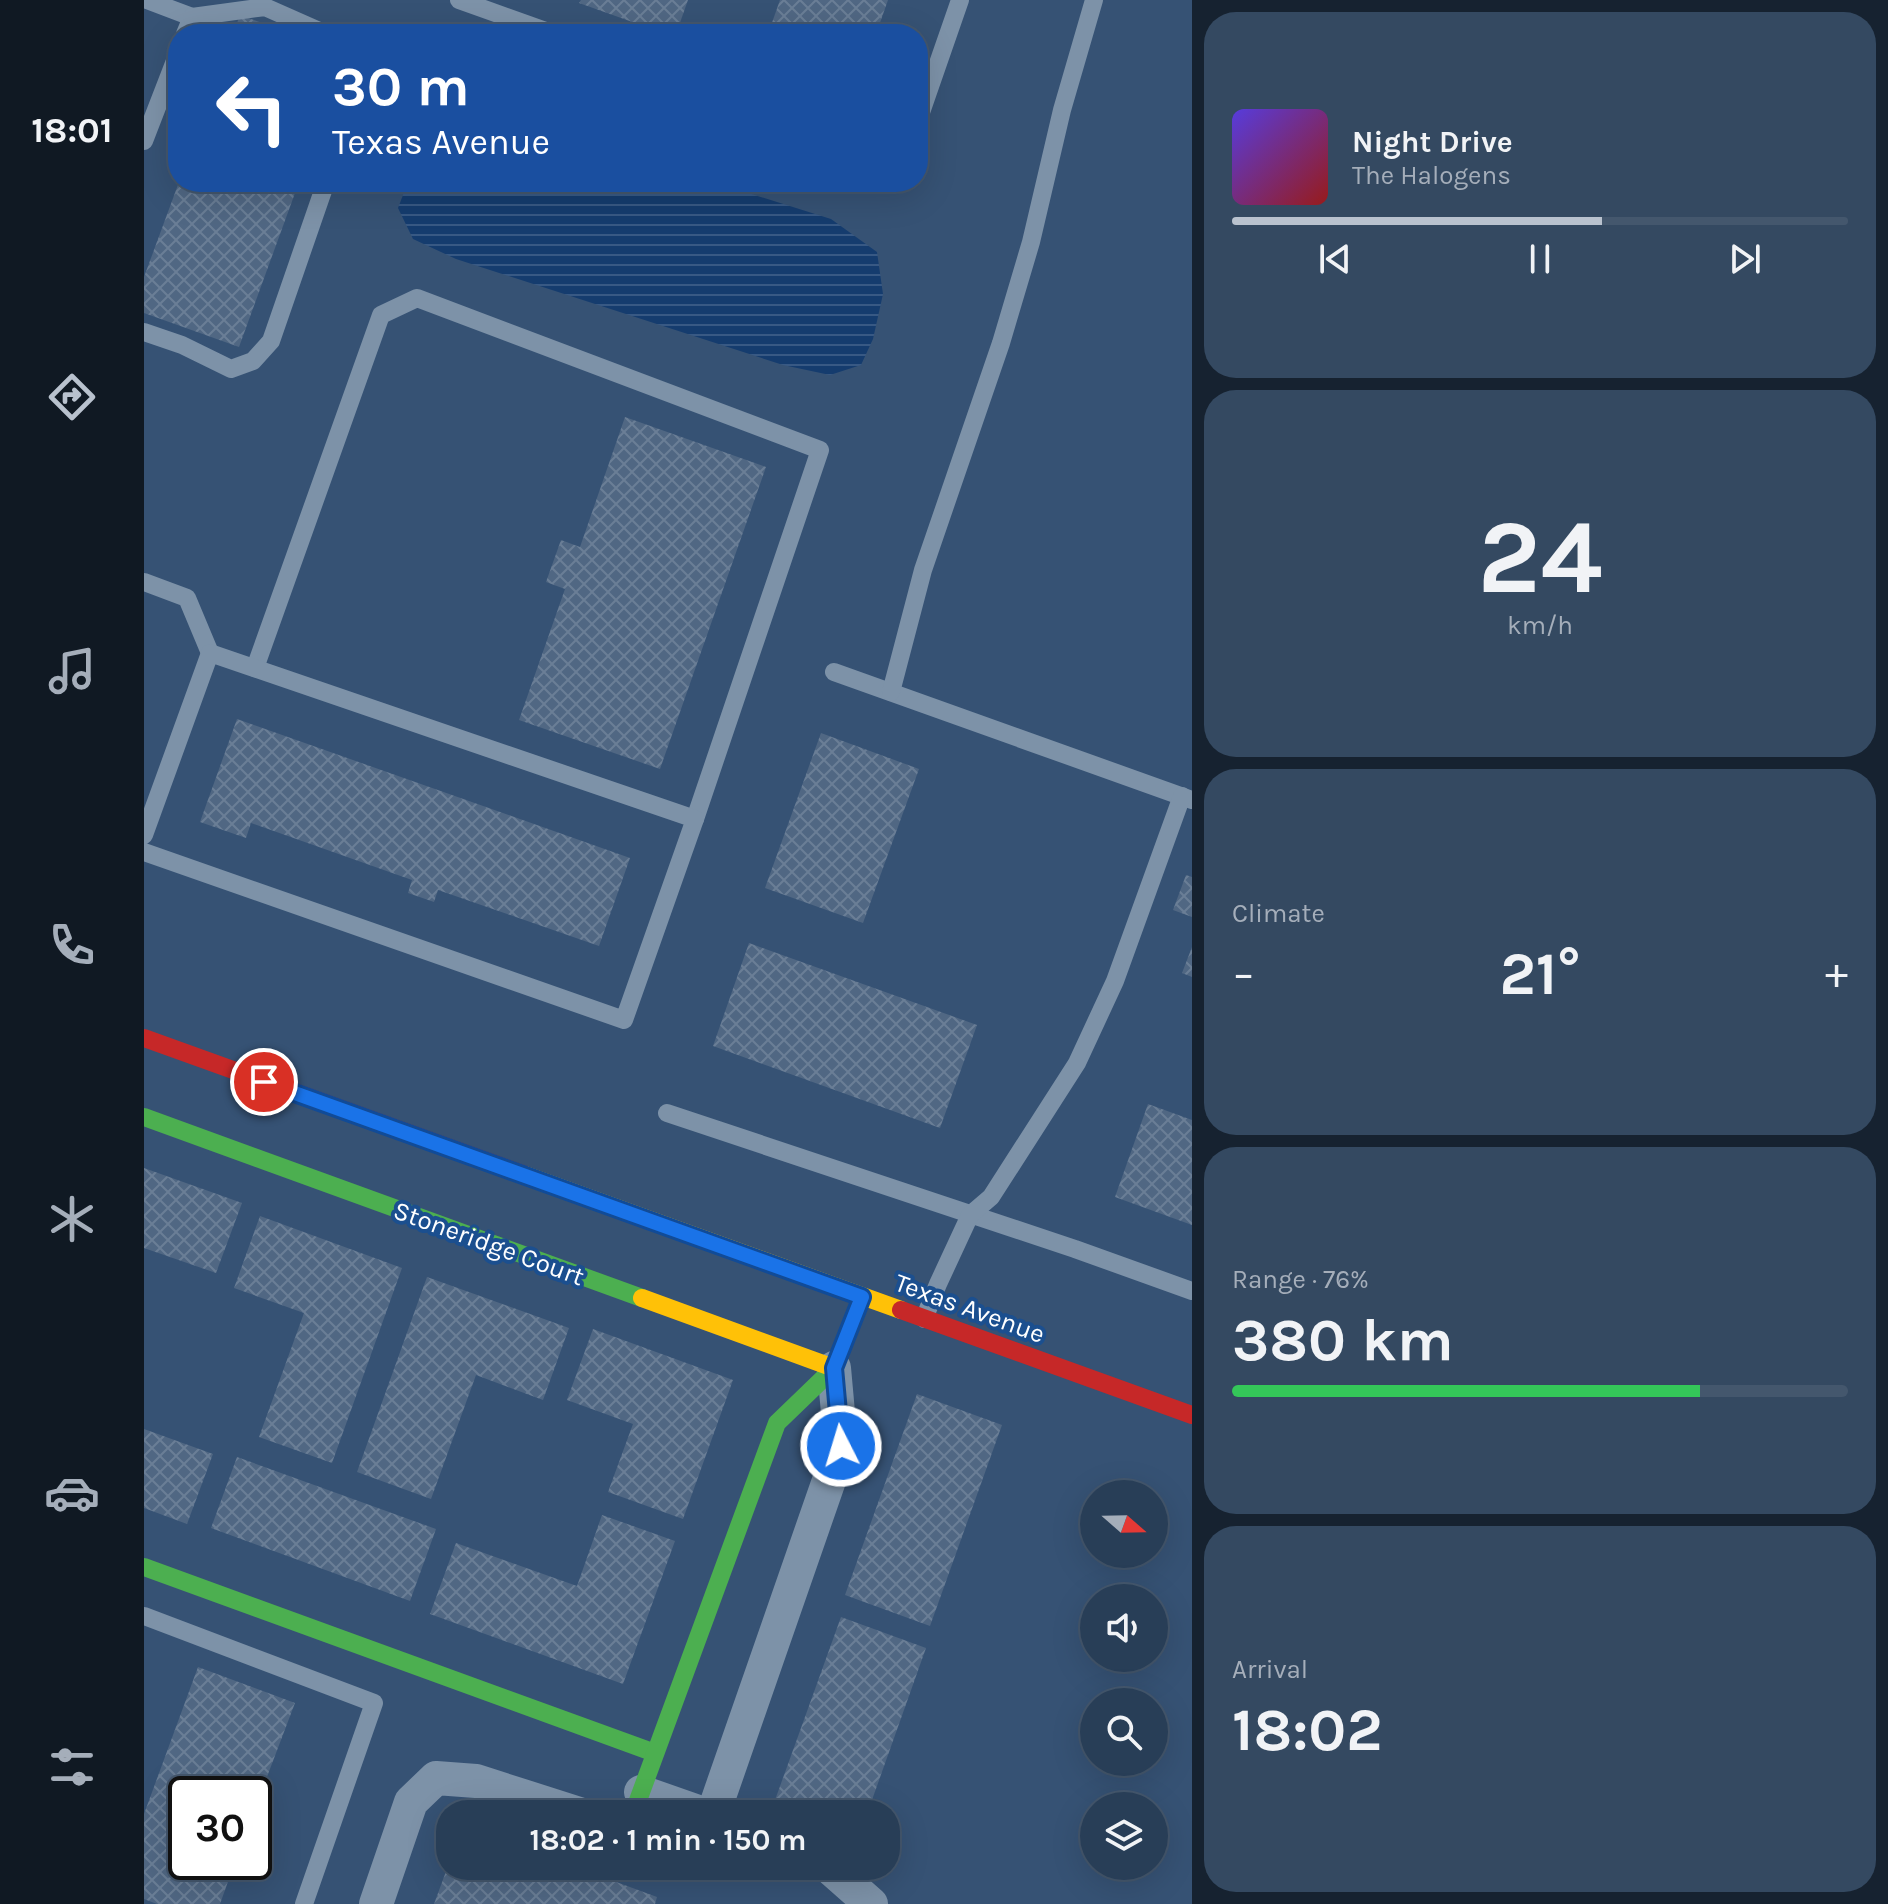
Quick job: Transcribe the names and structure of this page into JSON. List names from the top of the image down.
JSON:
{
  "streets": {
    "street": ["Stoneridge Court", "Texas Avenue"]
  },
  "north": "right",
  "page": {
    "tabs": "18:01",
    "turn": ["30 m", "Texas Avenue"],
    "song": ["Night Drive", "The Halogens"],
    "tile": [
      ["24", "km/h"],
      "Climate",
      ["Range · 76%", "380 km"],
      ["Arrival", "18:02"]
    ],
    "heat": ["−", "21°", "+"],
    "limit": "30",
    "trip": "18:02 · 1 min · 150 m"
  }
}
